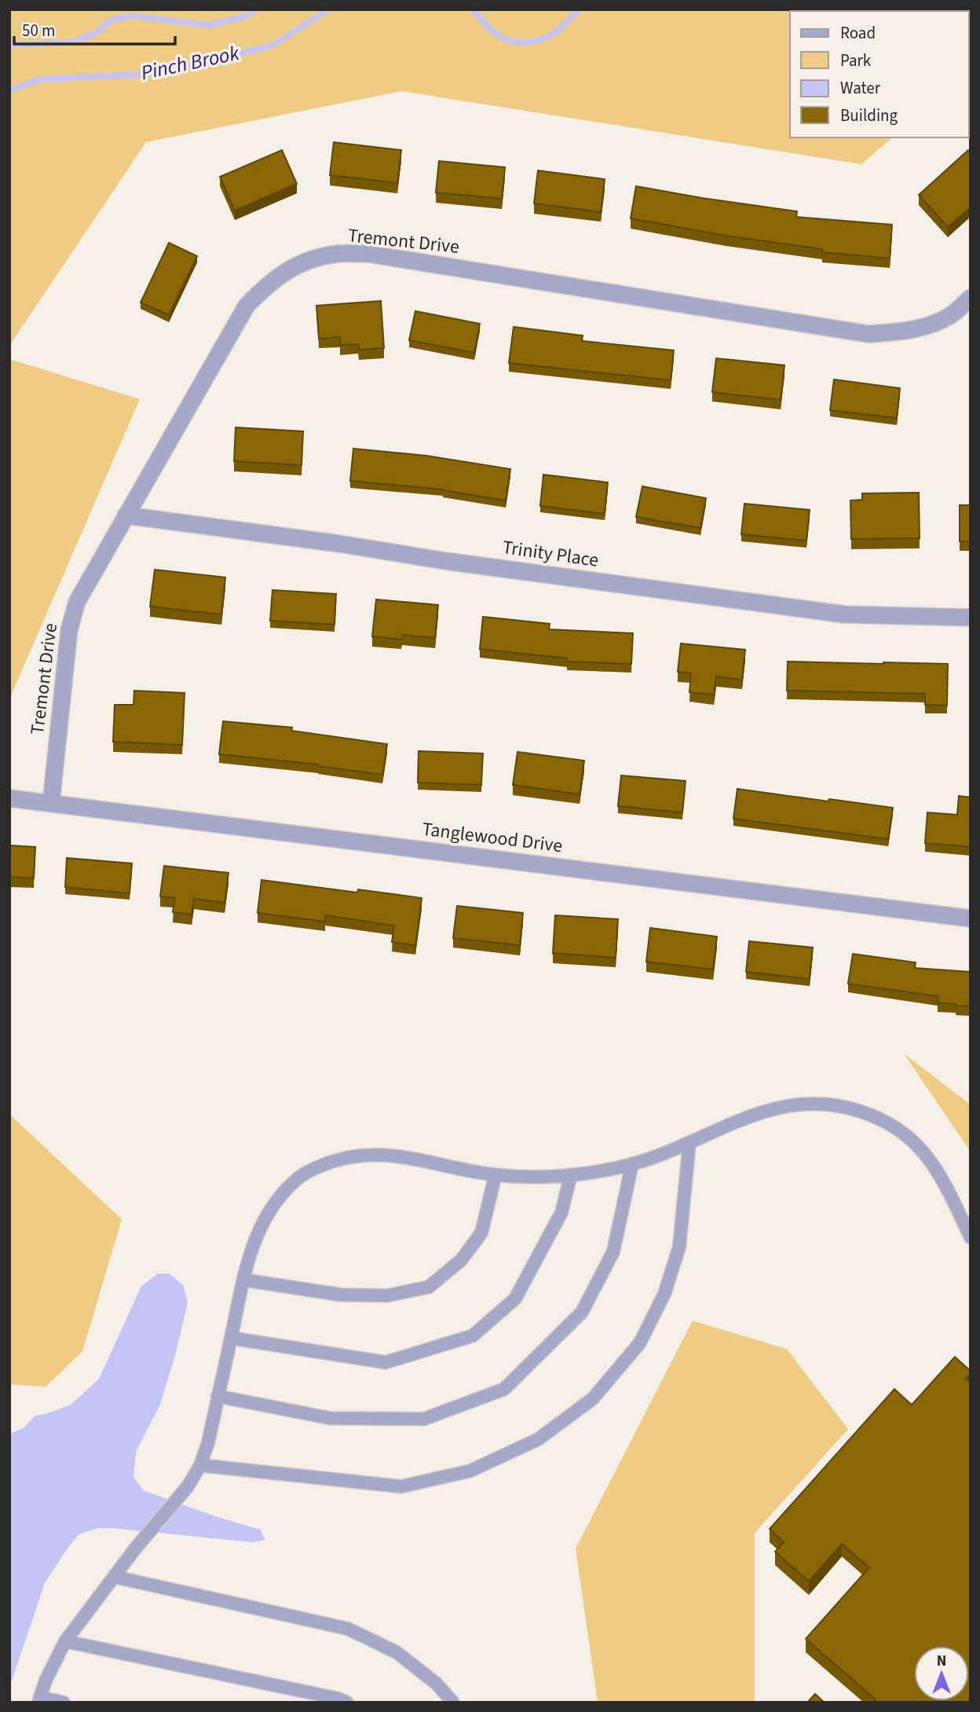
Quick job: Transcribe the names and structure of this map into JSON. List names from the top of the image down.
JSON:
{
  "streets": {
    "street": ["Tremont Drive", "Trinity Place", "Tanglewood Drive"]
  },
  "crossings": [
    ["Tremont Drive", "Trinity Place"],
    ["Tremont Drive", "Tanglewood Drive"]
  ],
  "water": ["Pinch Brook"],
  "legend": [
    "Road",
    "Park",
    "Water",
    "Building"
  ],
  "scale_bar": "50 m",
  "north": "top"
}
